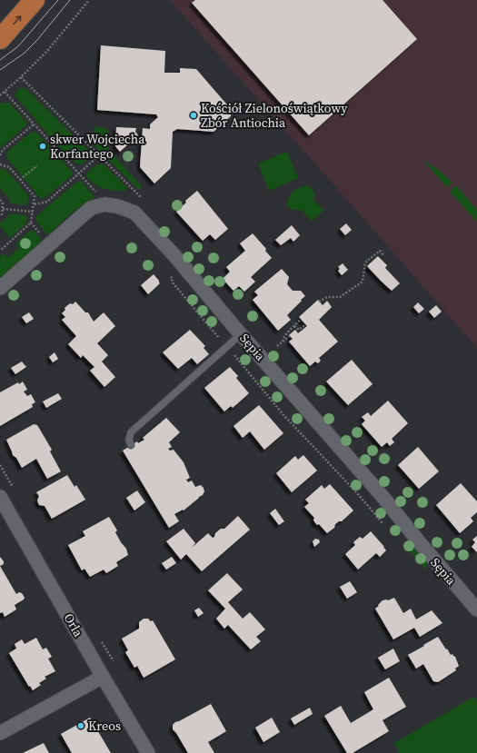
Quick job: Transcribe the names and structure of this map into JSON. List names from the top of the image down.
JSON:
{
  "streets": {
    "street": ["Sępia", "Orla"]
  },
  "places": ["Kościół Zielonoświątkowy Zbór Antiochia", "skwer Wojciecha Korfantego", "Kreos"]
}
